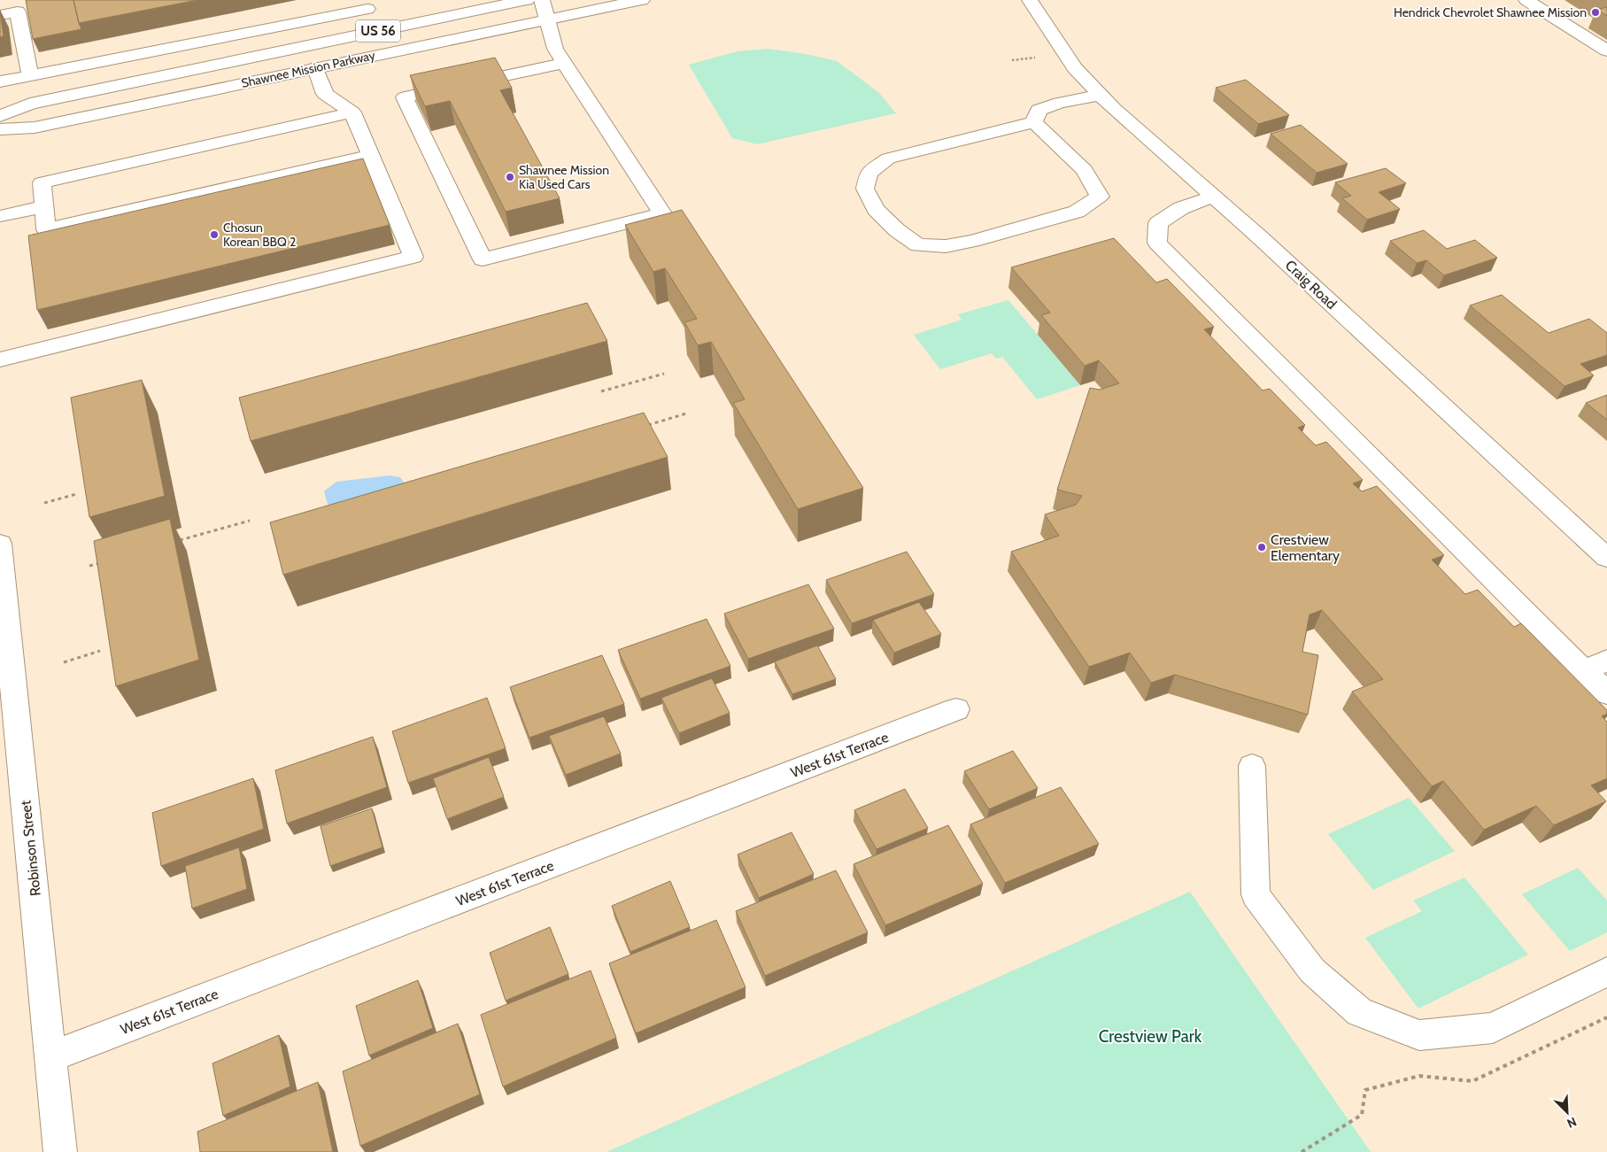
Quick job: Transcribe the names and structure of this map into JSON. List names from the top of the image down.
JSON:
{
  "streets": {
    "main road": [
      "US 56",
      "Shawnee Mission Parkway",
      "Craig Road",
      "West 61st Terrace",
      "Robinson Street"
    ]
  },
  "crossings": [
    ["West 61st Terrace", "Robinson Street"]
  ],
  "parks": ["Crestview Park"],
  "places": [
    "Hendrick Chevrolet Shawnee Mission",
    "Shawnee Mission Kia Used Cars",
    "Chosun Korean BBQ 2",
    "Crestview Elementary"
  ],
  "north": "bottom right"
}
